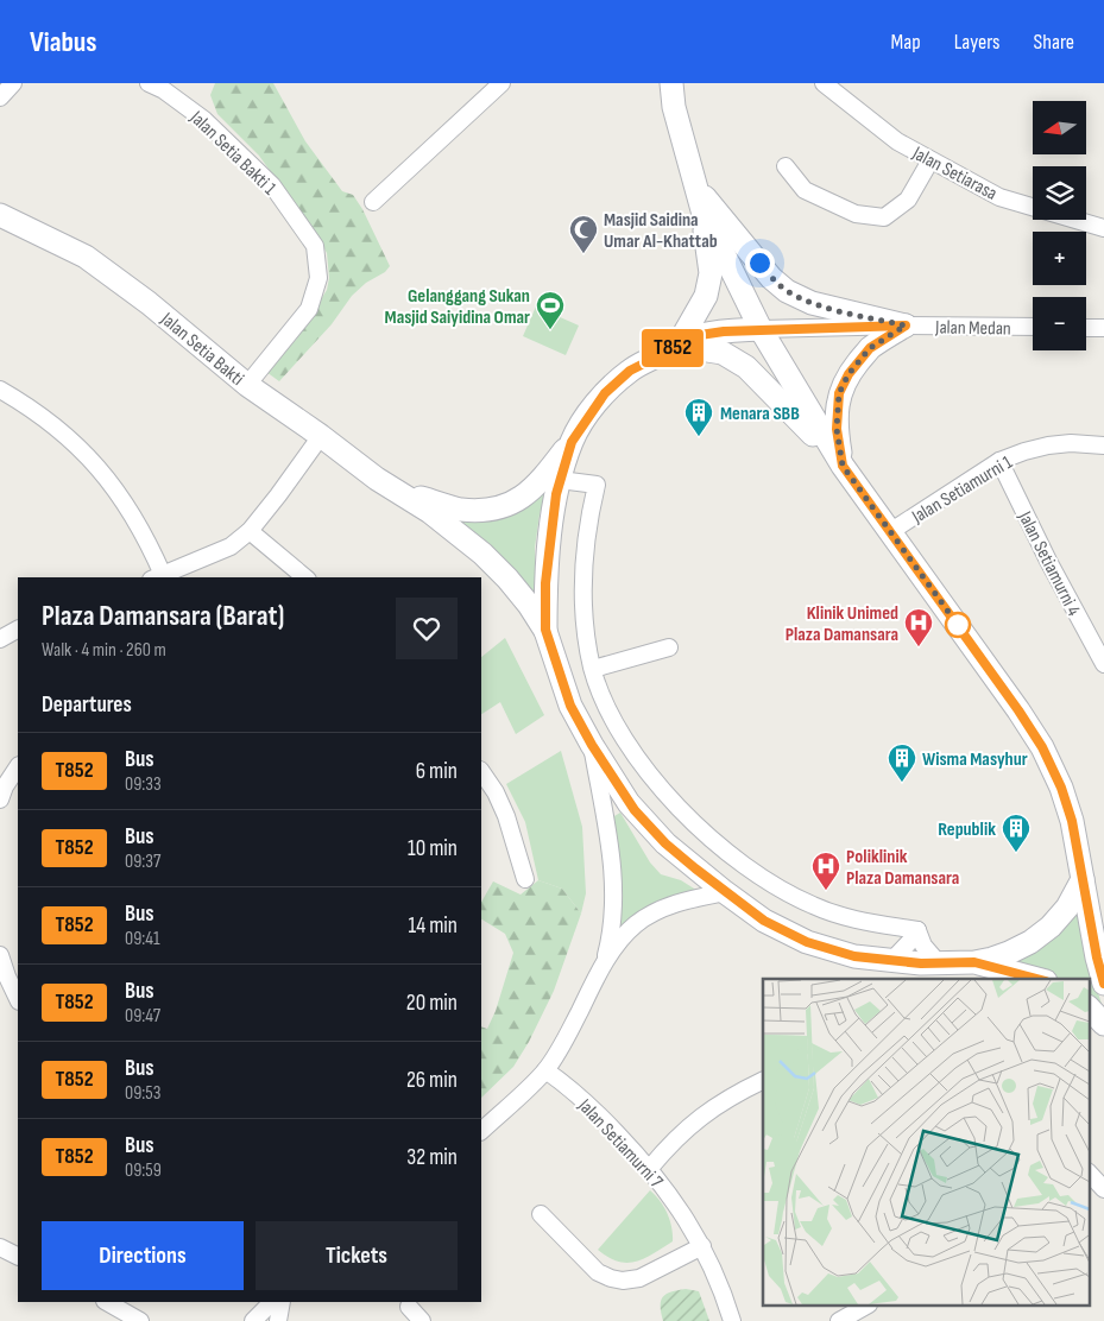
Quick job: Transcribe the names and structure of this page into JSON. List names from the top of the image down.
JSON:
{
  "streets": {
    "street": [
      "Jalan Setia Bakti 1",
      "Jalan Setiarasa",
      "Jalan Medan",
      "Jalan Setia Bakti",
      "Jalan Setiamurni 1",
      "Jalan Setiamurni 4",
      "Jalan Setiamurni 7"
    ]
  },
  "crossings": [
    ["Jalan Setia Bakti 1", "Jalan Setia Bakti"],
    ["Jalan Medan", "Jalan Setia Bakti"],
    ["Jalan Setiamurni 1", "Jalan Setiamurni 4"]
  ],
  "places": {
    "mosque": ["Masjid Saidina Umar Al-Khattab"],
    "sports": ["Gelanggang Sukan Masjid Saiyidina Omar"],
    "building": ["Menara SBB", "Wisma Masyhur", "Republik"],
    "hospital": ["Klinik Unimed Plaza Damansara", "Poliklinik Plaza Damansara"]
  },
  "lines": ["bus line T852"],
  "north": "left",
  "page": {
    "header": "Viabus",
    "nav": ["Map", "Layers", "Share"],
    "on_map": "T852",
    "map_buttons": ["+", "−"],
    "heading": [
      ["Plaza Damansara (Barat)", "Walk · 4 min · 260 m"],
      "Departures"
    ],
    "list": [
      {
        "mark": "T852",
        "name": "Bus",
        "note": "09:33",
        "value": "6 min"
      },
      {
        "mark": "T852",
        "name": "Bus",
        "note": "09:37",
        "value": "10 min"
      },
      {
        "mark": "T852",
        "name": "Bus",
        "note": "09:41",
        "value": "14 min"
      },
      {
        "mark": "T852",
        "name": "Bus",
        "note": "09:47",
        "value": "20 min"
      },
      {
        "mark": "T852",
        "name": "Bus",
        "note": "09:53",
        "value": "26 min"
      },
      {
        "mark": "T852",
        "name": "Bus",
        "note": "09:59",
        "value": "32 min"
      }
    ],
    "buttons": ["Directions", "Tickets"]
  }
}
